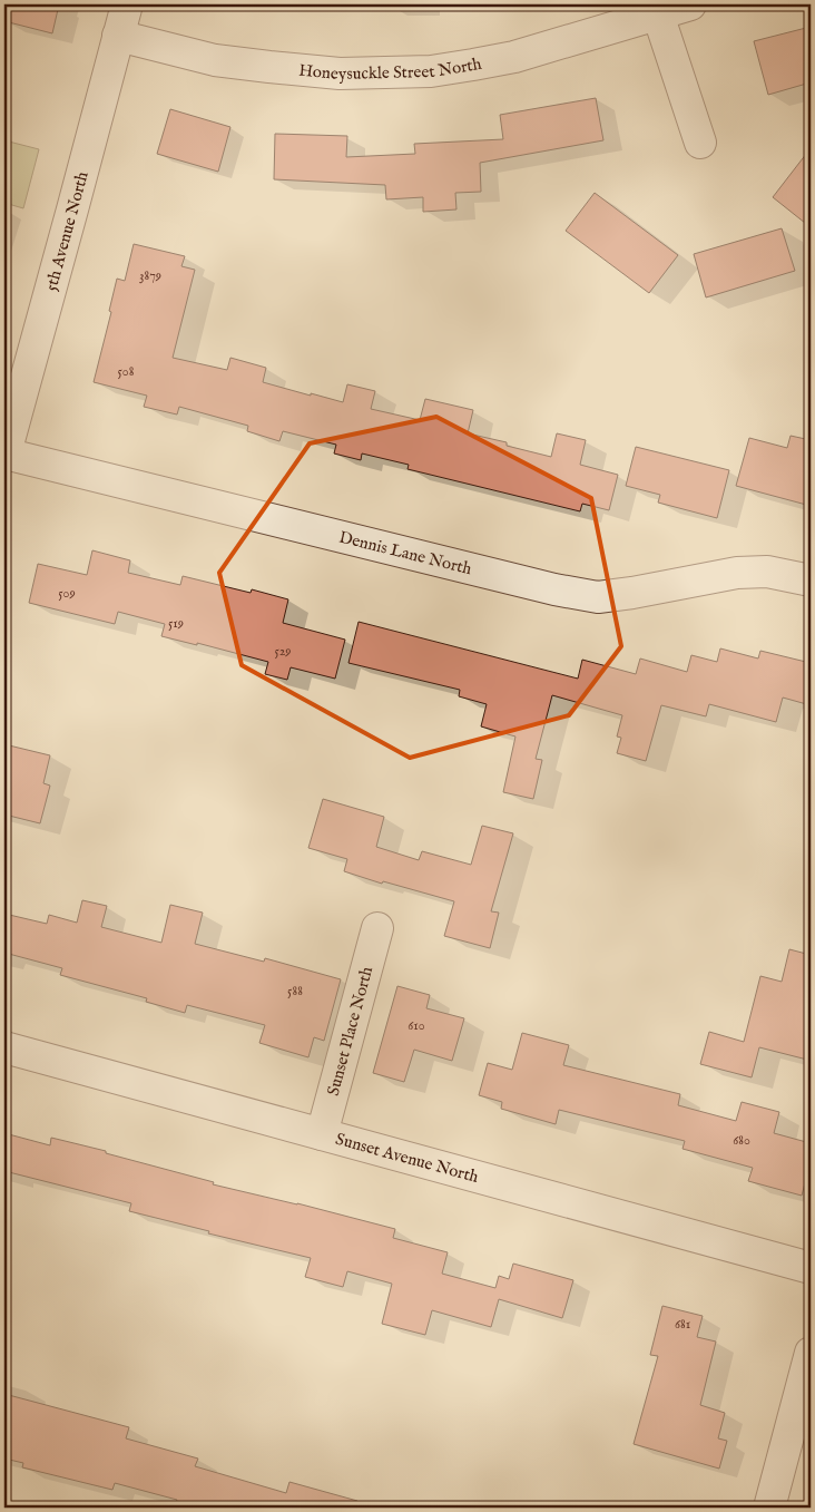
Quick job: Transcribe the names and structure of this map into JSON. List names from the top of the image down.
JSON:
{
  "streets": {
    "street": [
      "Honeysuckle Street North",
      "5th Avenue North",
      "Dennis Lane North",
      "Sunset Place North",
      "Sunset Avenue North"
    ]
  },
  "crossings": [
    ["Honeysuckle Street North", "5th Avenue North"],
    ["5th Avenue North", "Dennis Lane North"],
    ["Sunset Place North", "Sunset Avenue North"]
  ],
  "house_numbers": [
    "3879",
    "508",
    "509",
    "519",
    "529",
    "588",
    "610",
    "680",
    "681"
  ]
}
